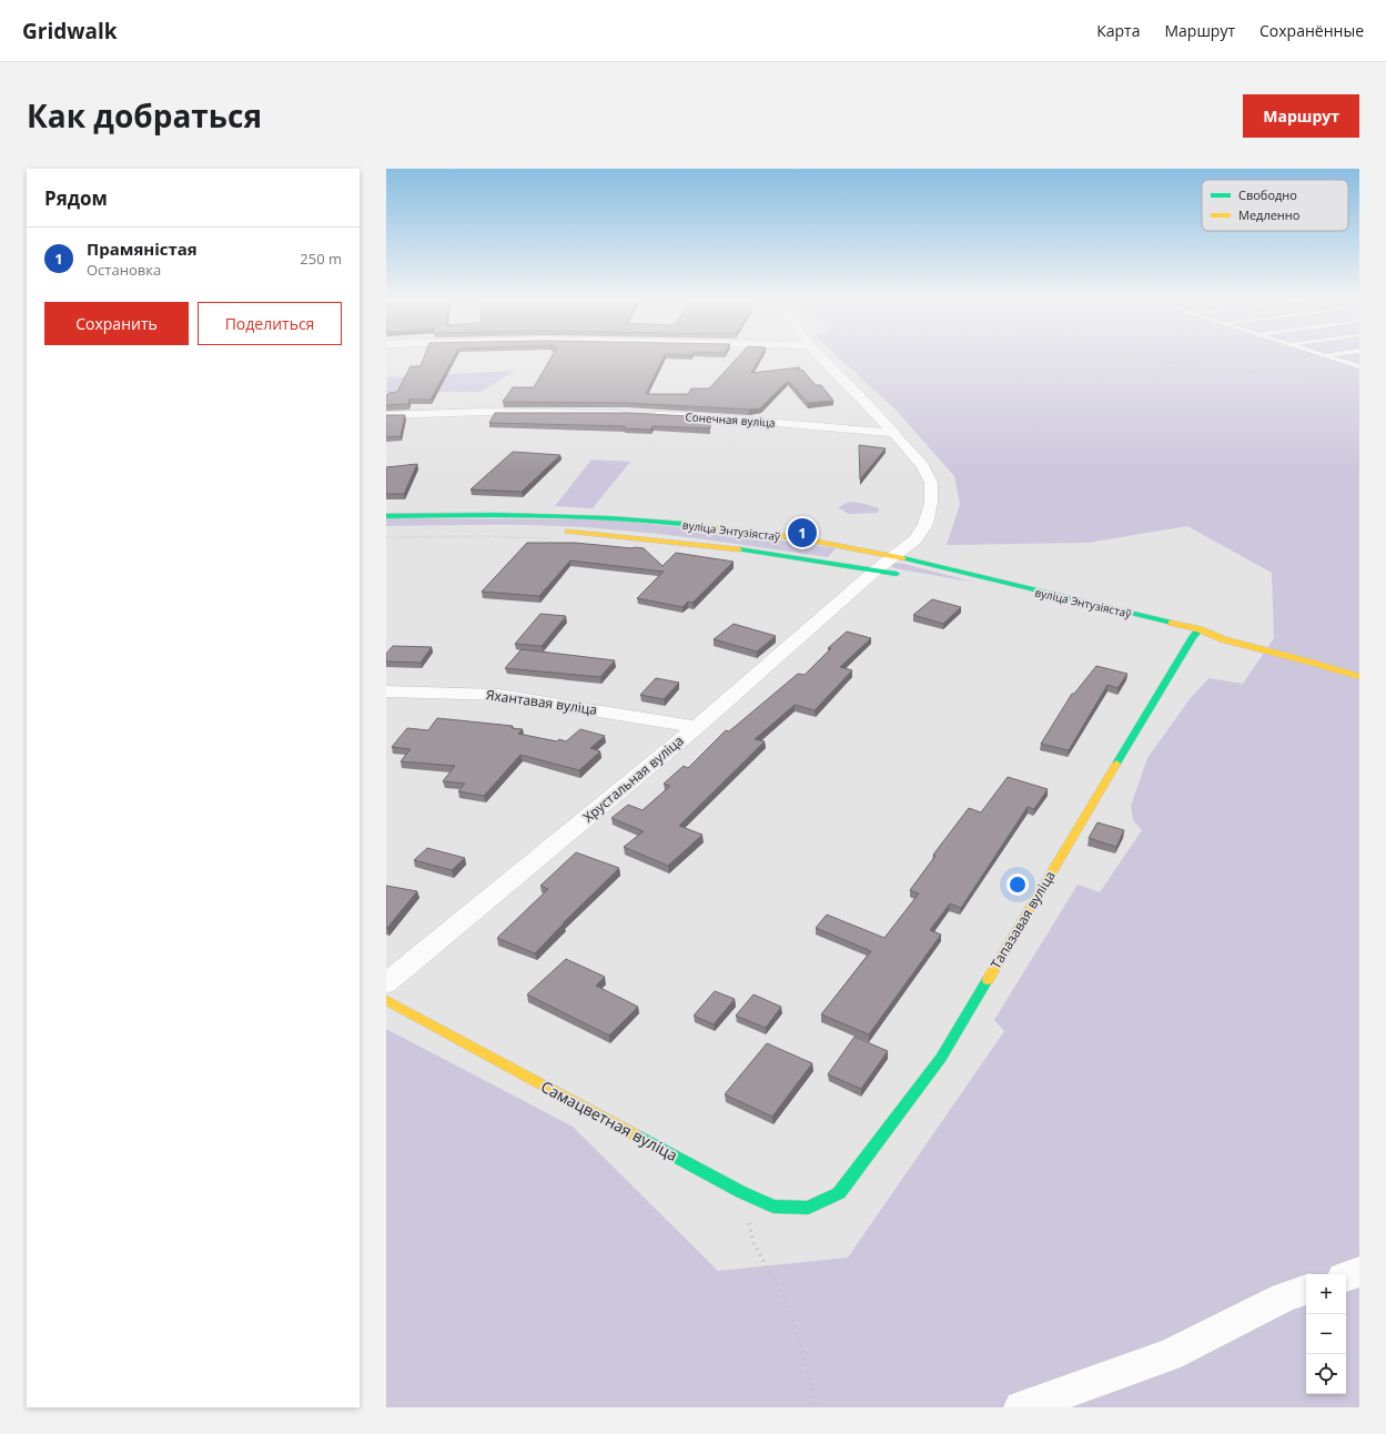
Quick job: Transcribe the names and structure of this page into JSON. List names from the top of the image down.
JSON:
{
  "streets": {
    "street": [
      "Сонечная вуліца",
      "вуліца Энтузіястаў",
      "Яхантавая вуліца",
      "Хрустальная вуліца",
      "Тапазавая вуліца",
      "Самацветная вуліца"
    ]
  },
  "crossings": [
    ["вуліца Энтузіястаў", "Хрустальная вуліца"],
    ["вуліца Энтузіястаў", "Тапазавая вуліца"],
    ["Яхантавая вуліца", "Хрустальная вуліца"],
    ["Тапазавая вуліца", "Самацветная вуліца"]
  ],
  "legend": ["Свободно", "Медленно"],
  "page": {
    "header": "Gridwalk",
    "nav": ["Карта", "Маршрут", "Сохранённые"],
    "title": "Как добраться",
    "buttons": [
      "Маршрут",
      ["Сохранить", "Поделиться"]
    ],
    "heading": "Рядом",
    "list": [
      {
        "mark": "1",
        "name": "Прамяністая",
        "note": "Остановка",
        "value": "250 m"
      }
    ],
    "pins": "1",
    "map_buttons": ["+", "−"]
  }
}
